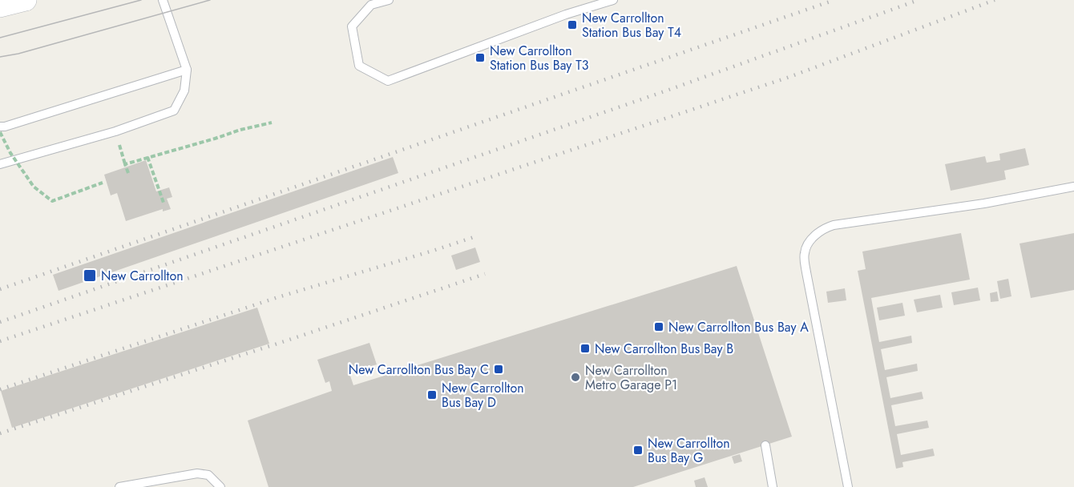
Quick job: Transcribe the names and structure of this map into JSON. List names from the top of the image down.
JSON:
{
  "places": {
    "transit": [
      "New Carrollton Station Bus Bay T4",
      "New Carrollton Station Bus Bay T3",
      "New Carrollton",
      "New Carrollton Bus Bay A",
      "New Carrollton Bus Bay B",
      "New Carrollton Bus Bay C",
      "New Carrollton Bus Bay D",
      "New Carrollton Bus Bay G"
    ],
    "other": ["New Carrollton Metro Garage P1"]
  }
}
